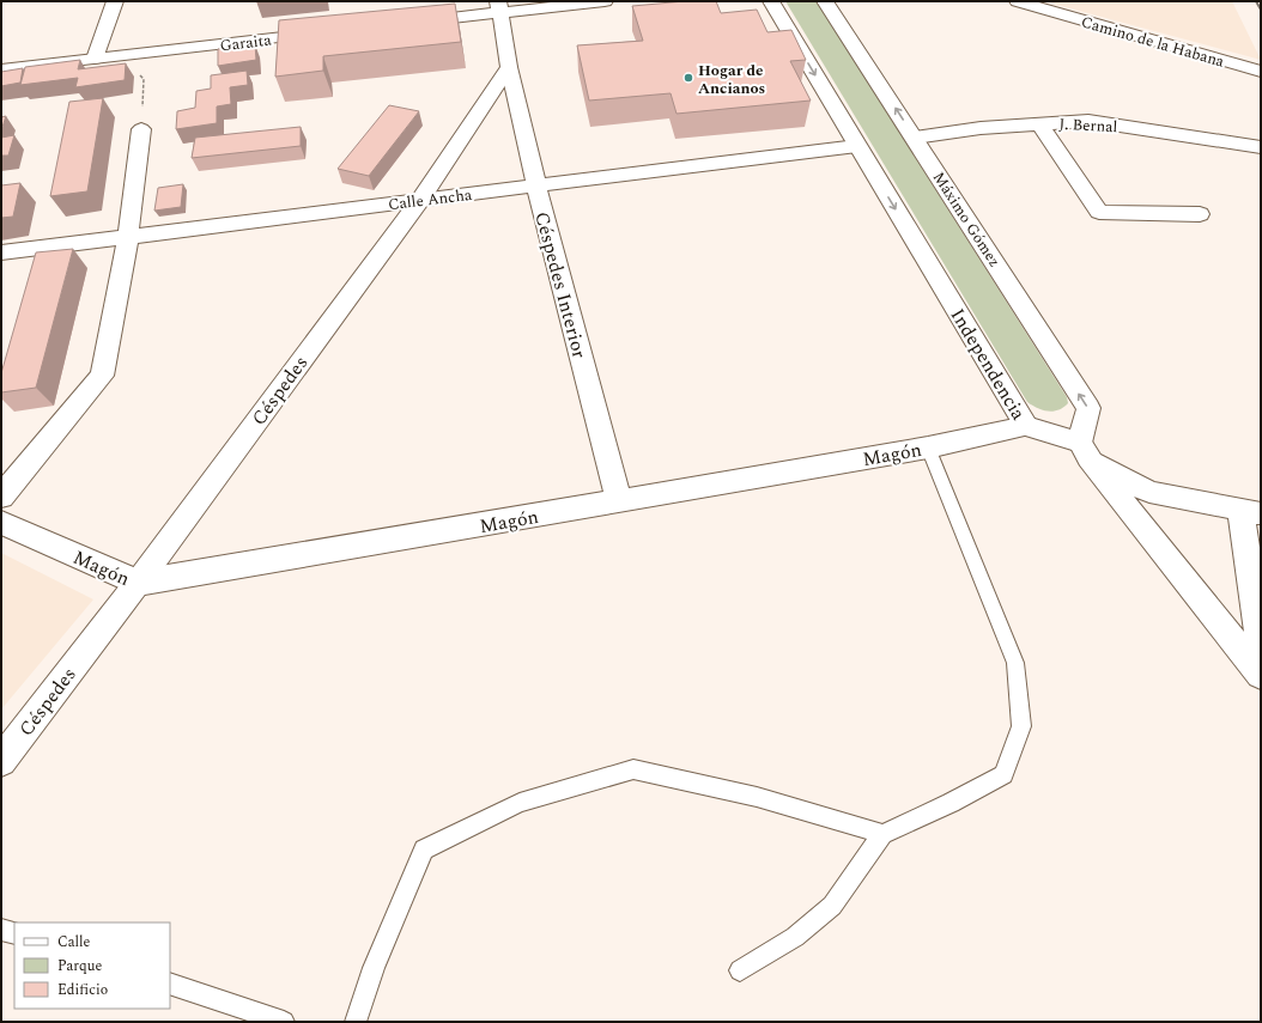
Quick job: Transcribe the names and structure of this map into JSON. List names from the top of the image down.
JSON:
{
  "streets": {
    "street": [
      "Camino de la Habana",
      "Garaita",
      "J. Bernal",
      "Calle Ancha",
      "Máximo Gómez",
      "Céspedes Interior",
      "Independencia",
      "Céspedes",
      "Magón"
    ]
  },
  "crossings": [
    ["J. Bernal", "Máximo Gómez"],
    ["Calle Ancha", "Céspedes Interior"],
    ["Calle Ancha", "Independencia"],
    ["Calle Ancha", "Céspedes"],
    ["Máximo Gómez", "Independencia"],
    ["Céspedes Interior", "Céspedes"],
    ["Céspedes Interior", "Magón"],
    ["Independencia", "Magón"],
    ["Céspedes", "Magón"]
  ],
  "one_way": ["Máximo Gómez", "Independencia"],
  "places": ["Hogar de Ancianos"],
  "legend": ["Calle", "Parque", "Edificio"]
}
